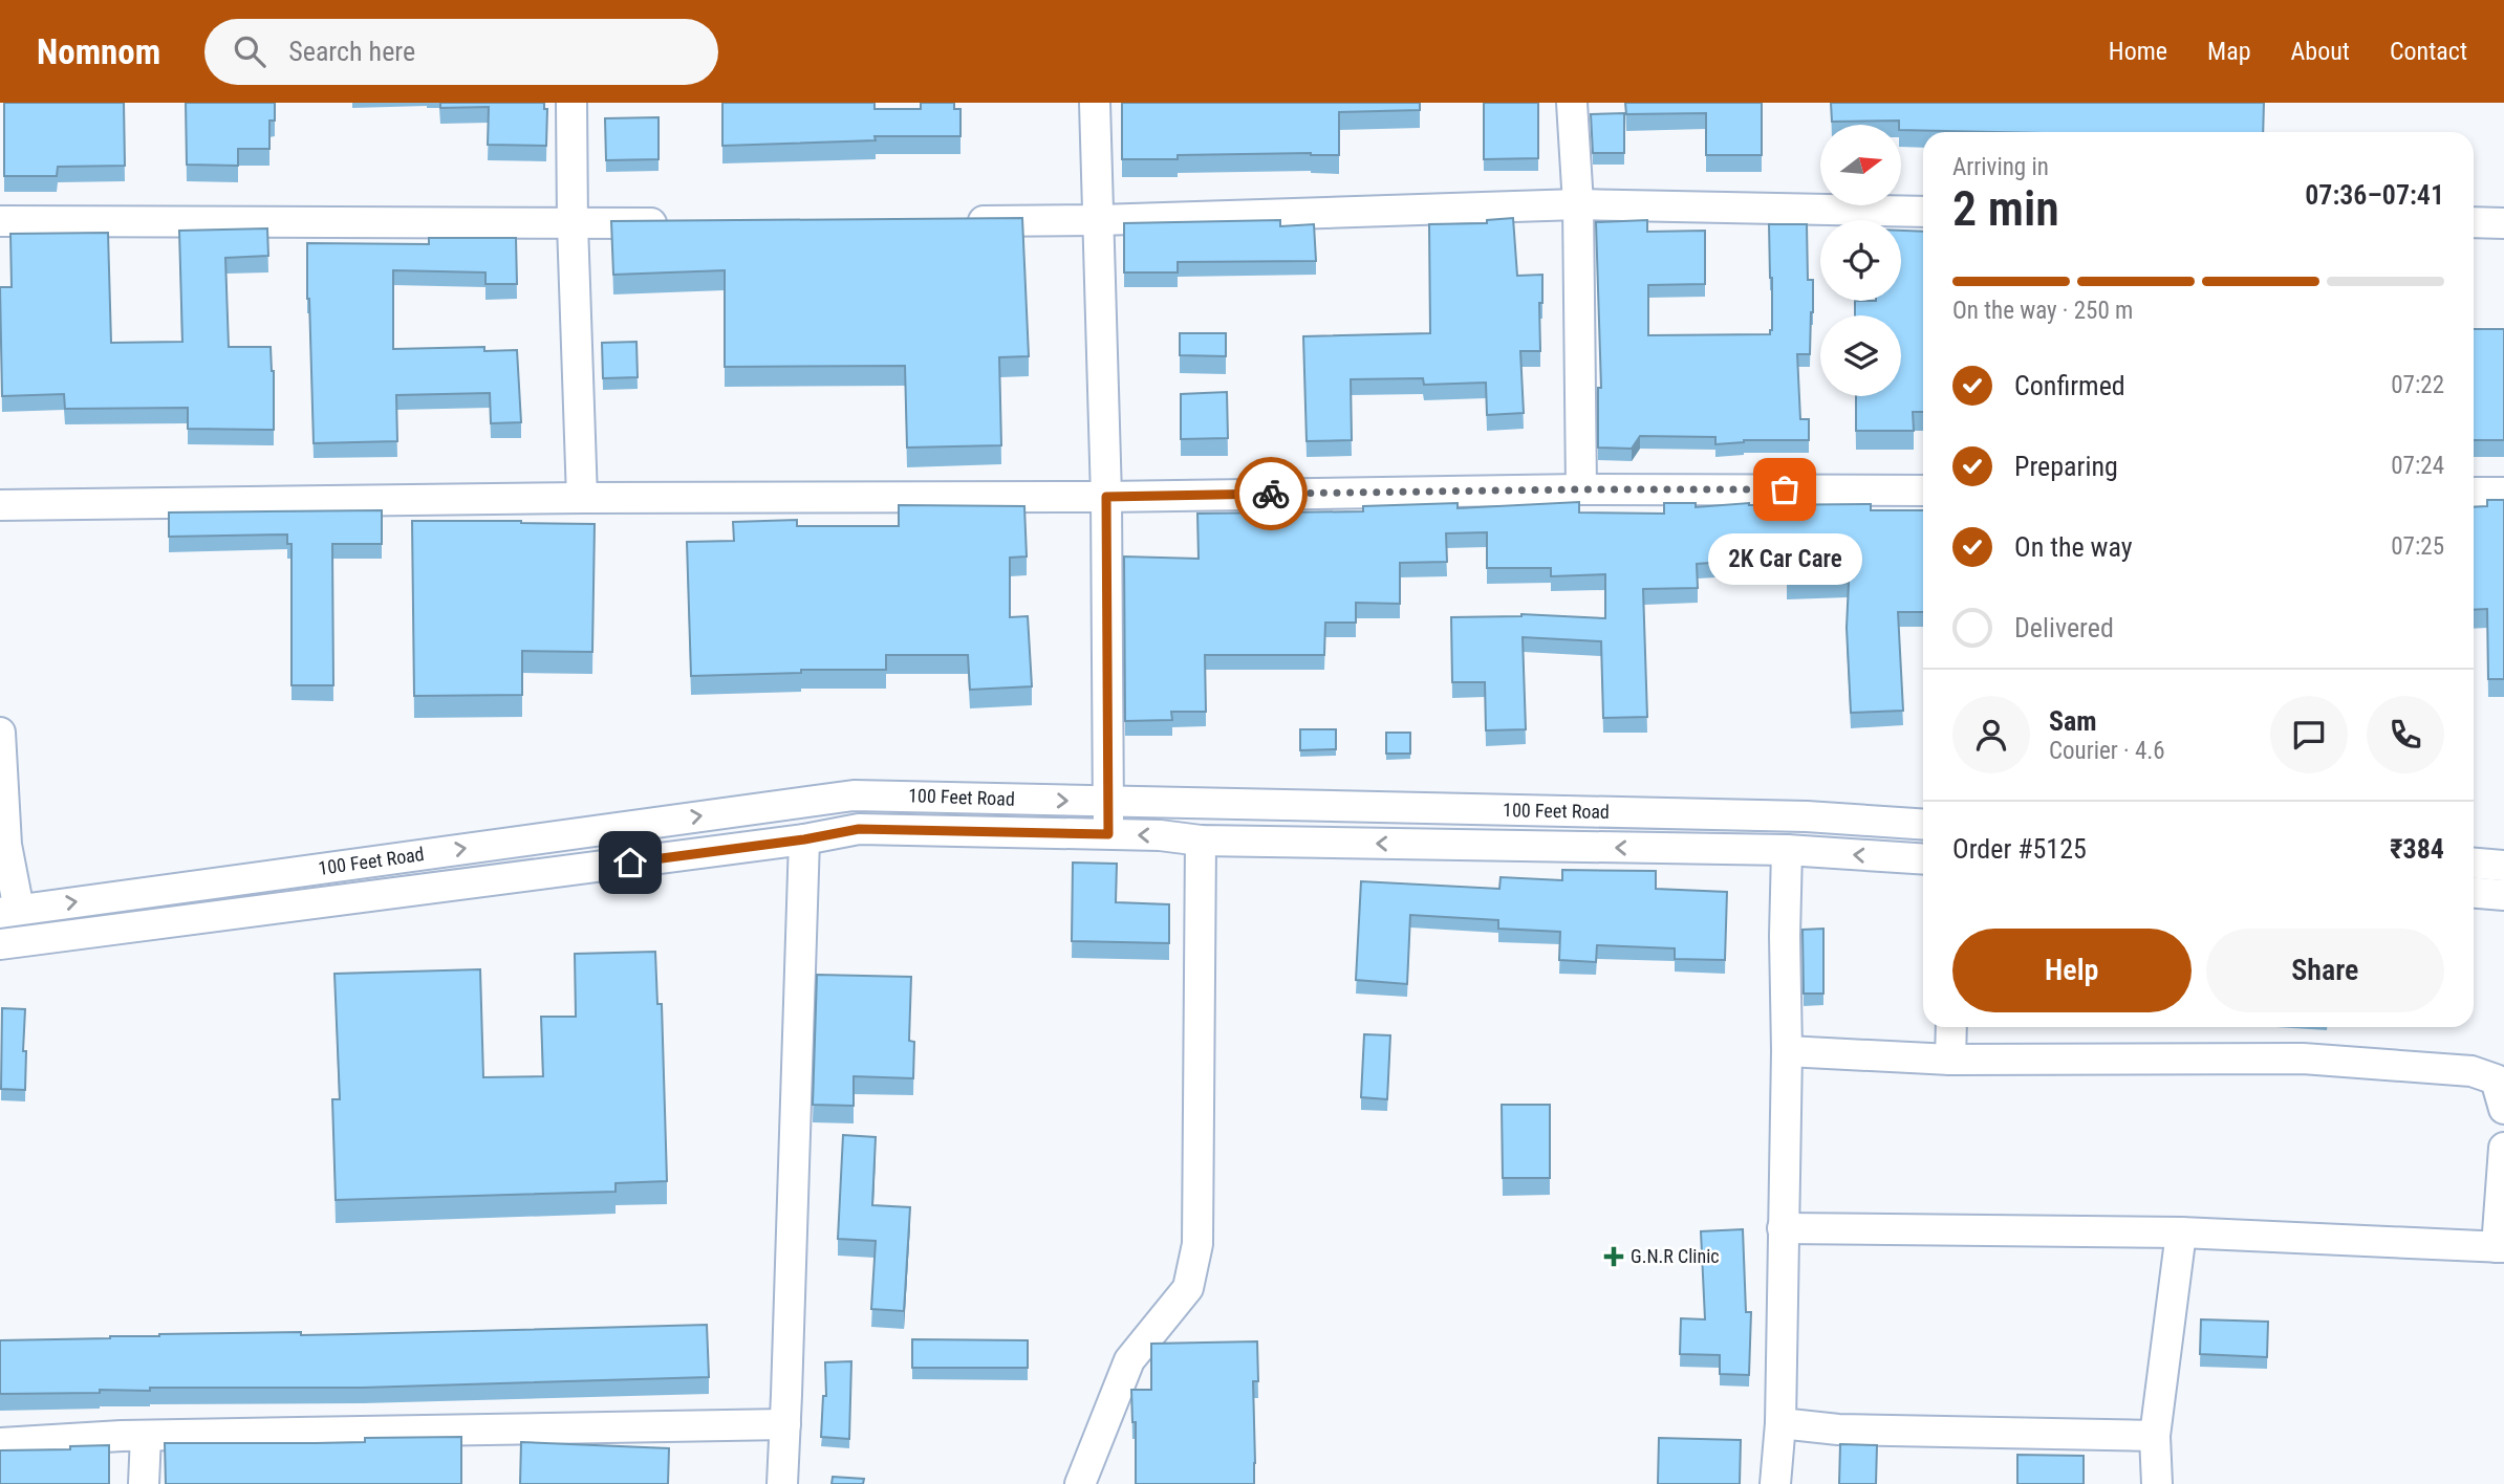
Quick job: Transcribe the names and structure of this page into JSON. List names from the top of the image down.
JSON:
{
  "streets": {
    "street": ["100 Feet Road"]
  },
  "places": {
    "other": ["2K Car Care"],
    "health": ["G.N.R Clinic"]
  },
  "north": "right",
  "page": {
    "header": "Nomnom",
    "search": "Search here",
    "nav": [
      "Home",
      "Map",
      "About",
      "Contact"
    ],
    "heading": ["2 min", "Arriving in", "07:36–07:41"],
    "panel": [
      "Sam",
      "Courier · 4.6",
      "Order #5125",
      "₹384"
    ],
    "bar": "On the way · 250 m",
    "list": [
      ["Confirmed", "07:22"],
      ["Preparing", "07:24"],
      ["On the way", "07:25"],
      "Delivered"
    ],
    "bubble": "2K Car Care",
    "buttons": ["Help", "Share"]
  }
}
